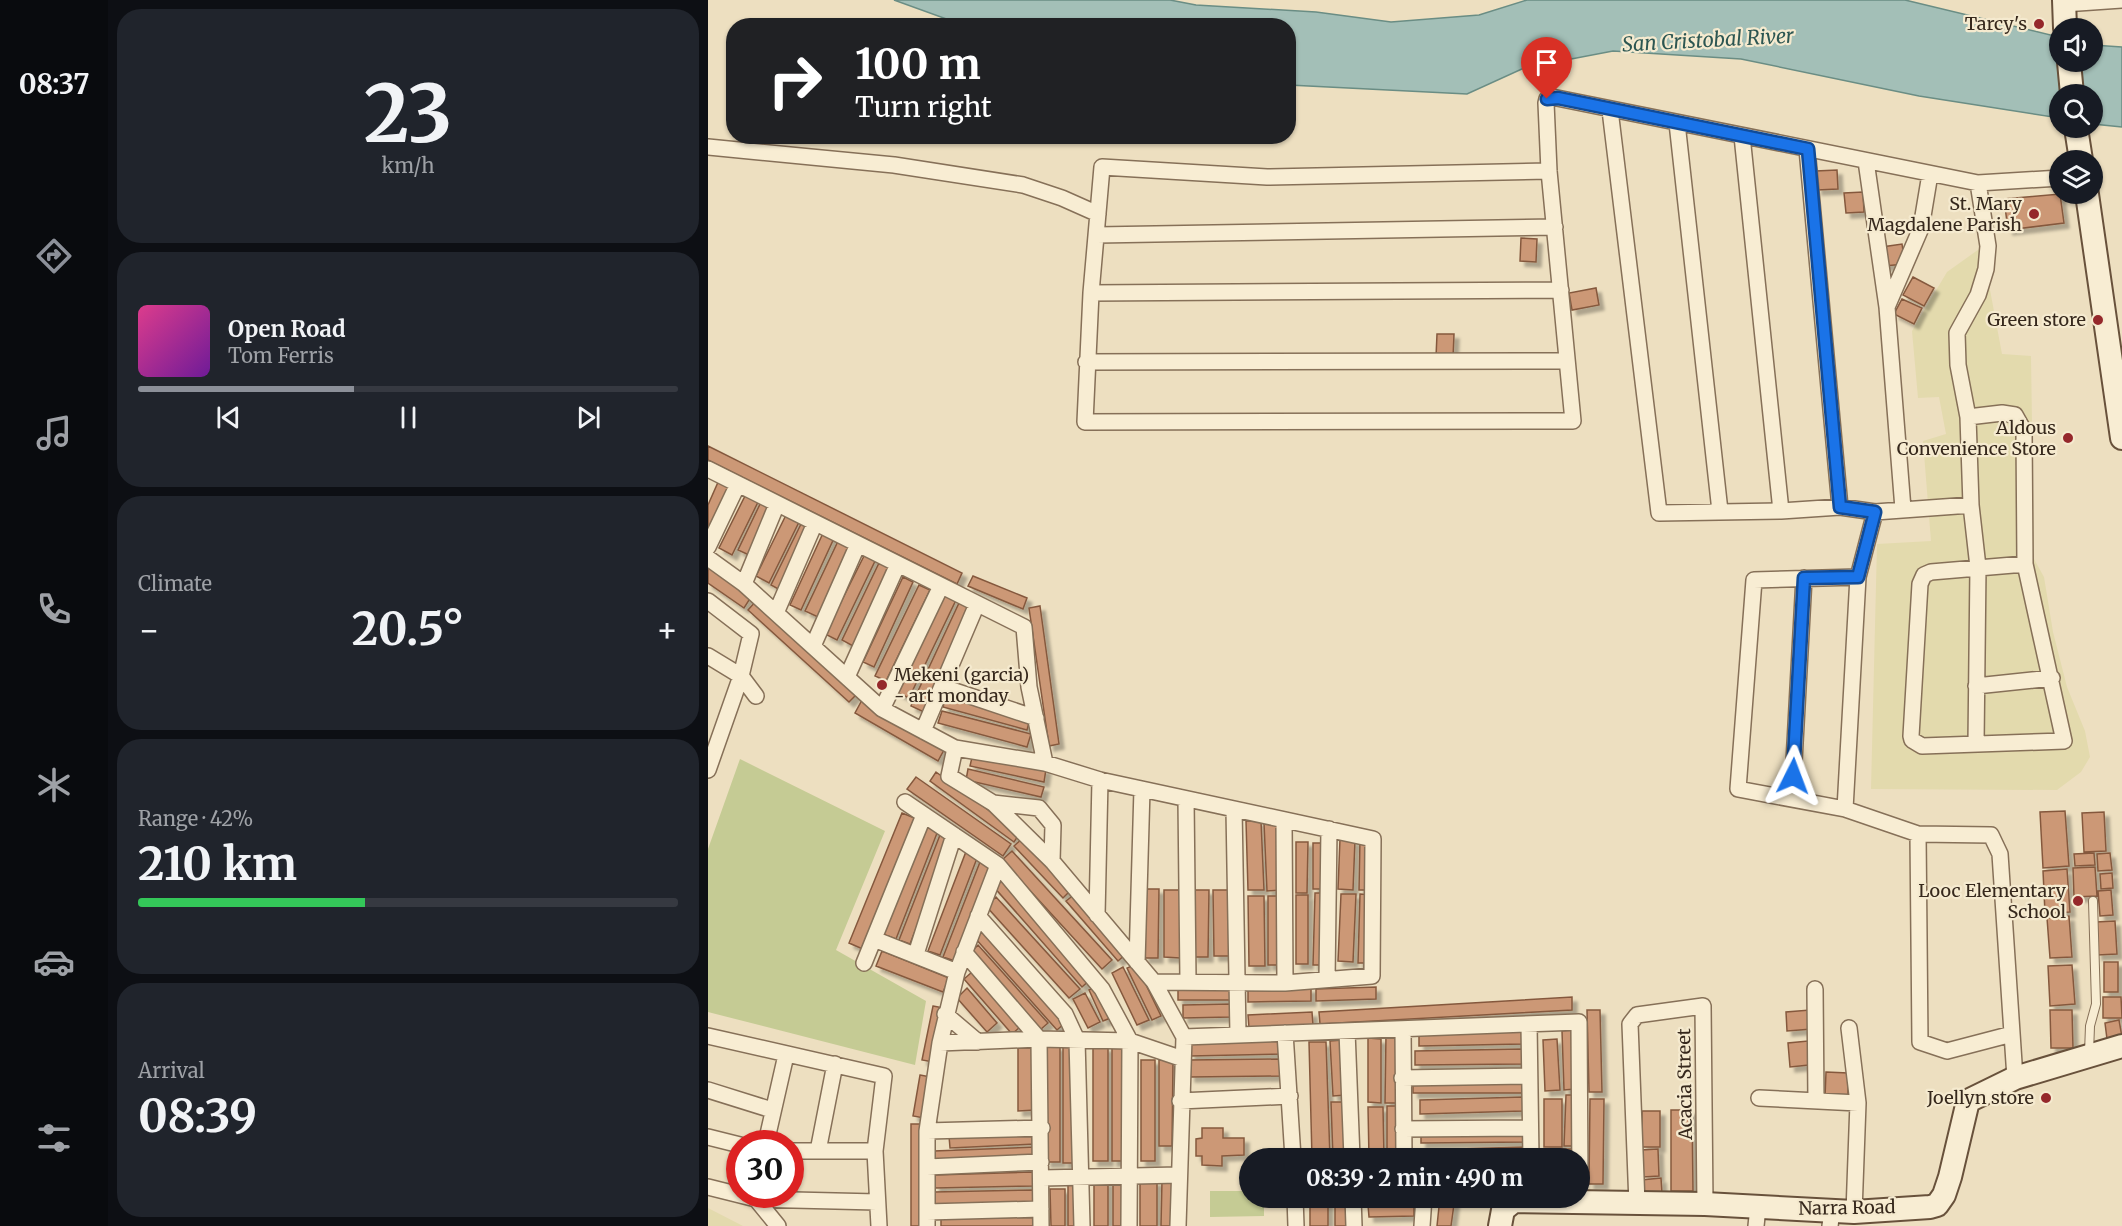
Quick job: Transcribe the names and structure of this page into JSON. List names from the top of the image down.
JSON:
{
  "streets": {
    "main road": ["Narra Road"],
    "street": ["Acacia Street"]
  },
  "crossings": [
    ["Acacia Street", "Narra Road"]
  ],
  "water": ["San Cristobal River"],
  "places": [
    "Tarcy's",
    "St. Mary Magdalene Parish",
    "Green store",
    "Aldous Convenience Store",
    "Mekeni (garcia) - art monday",
    "Looc Elementary School",
    "Joellyn store"
  ],
  "page": {
    "tabs": "08:37",
    "tile": [
      ["23", "km/h"],
      "Climate",
      ["Range · 42%", "210 km"],
      ["Arrival", "08:39"]
    ],
    "turn": ["100 m", "Turn right"],
    "song": ["Open Road", "Tom Ferris"],
    "heat": ["−", "20.5°", "+"],
    "limit": "30",
    "trip": "08:39 · 2 min · 490 m"
  }
}
